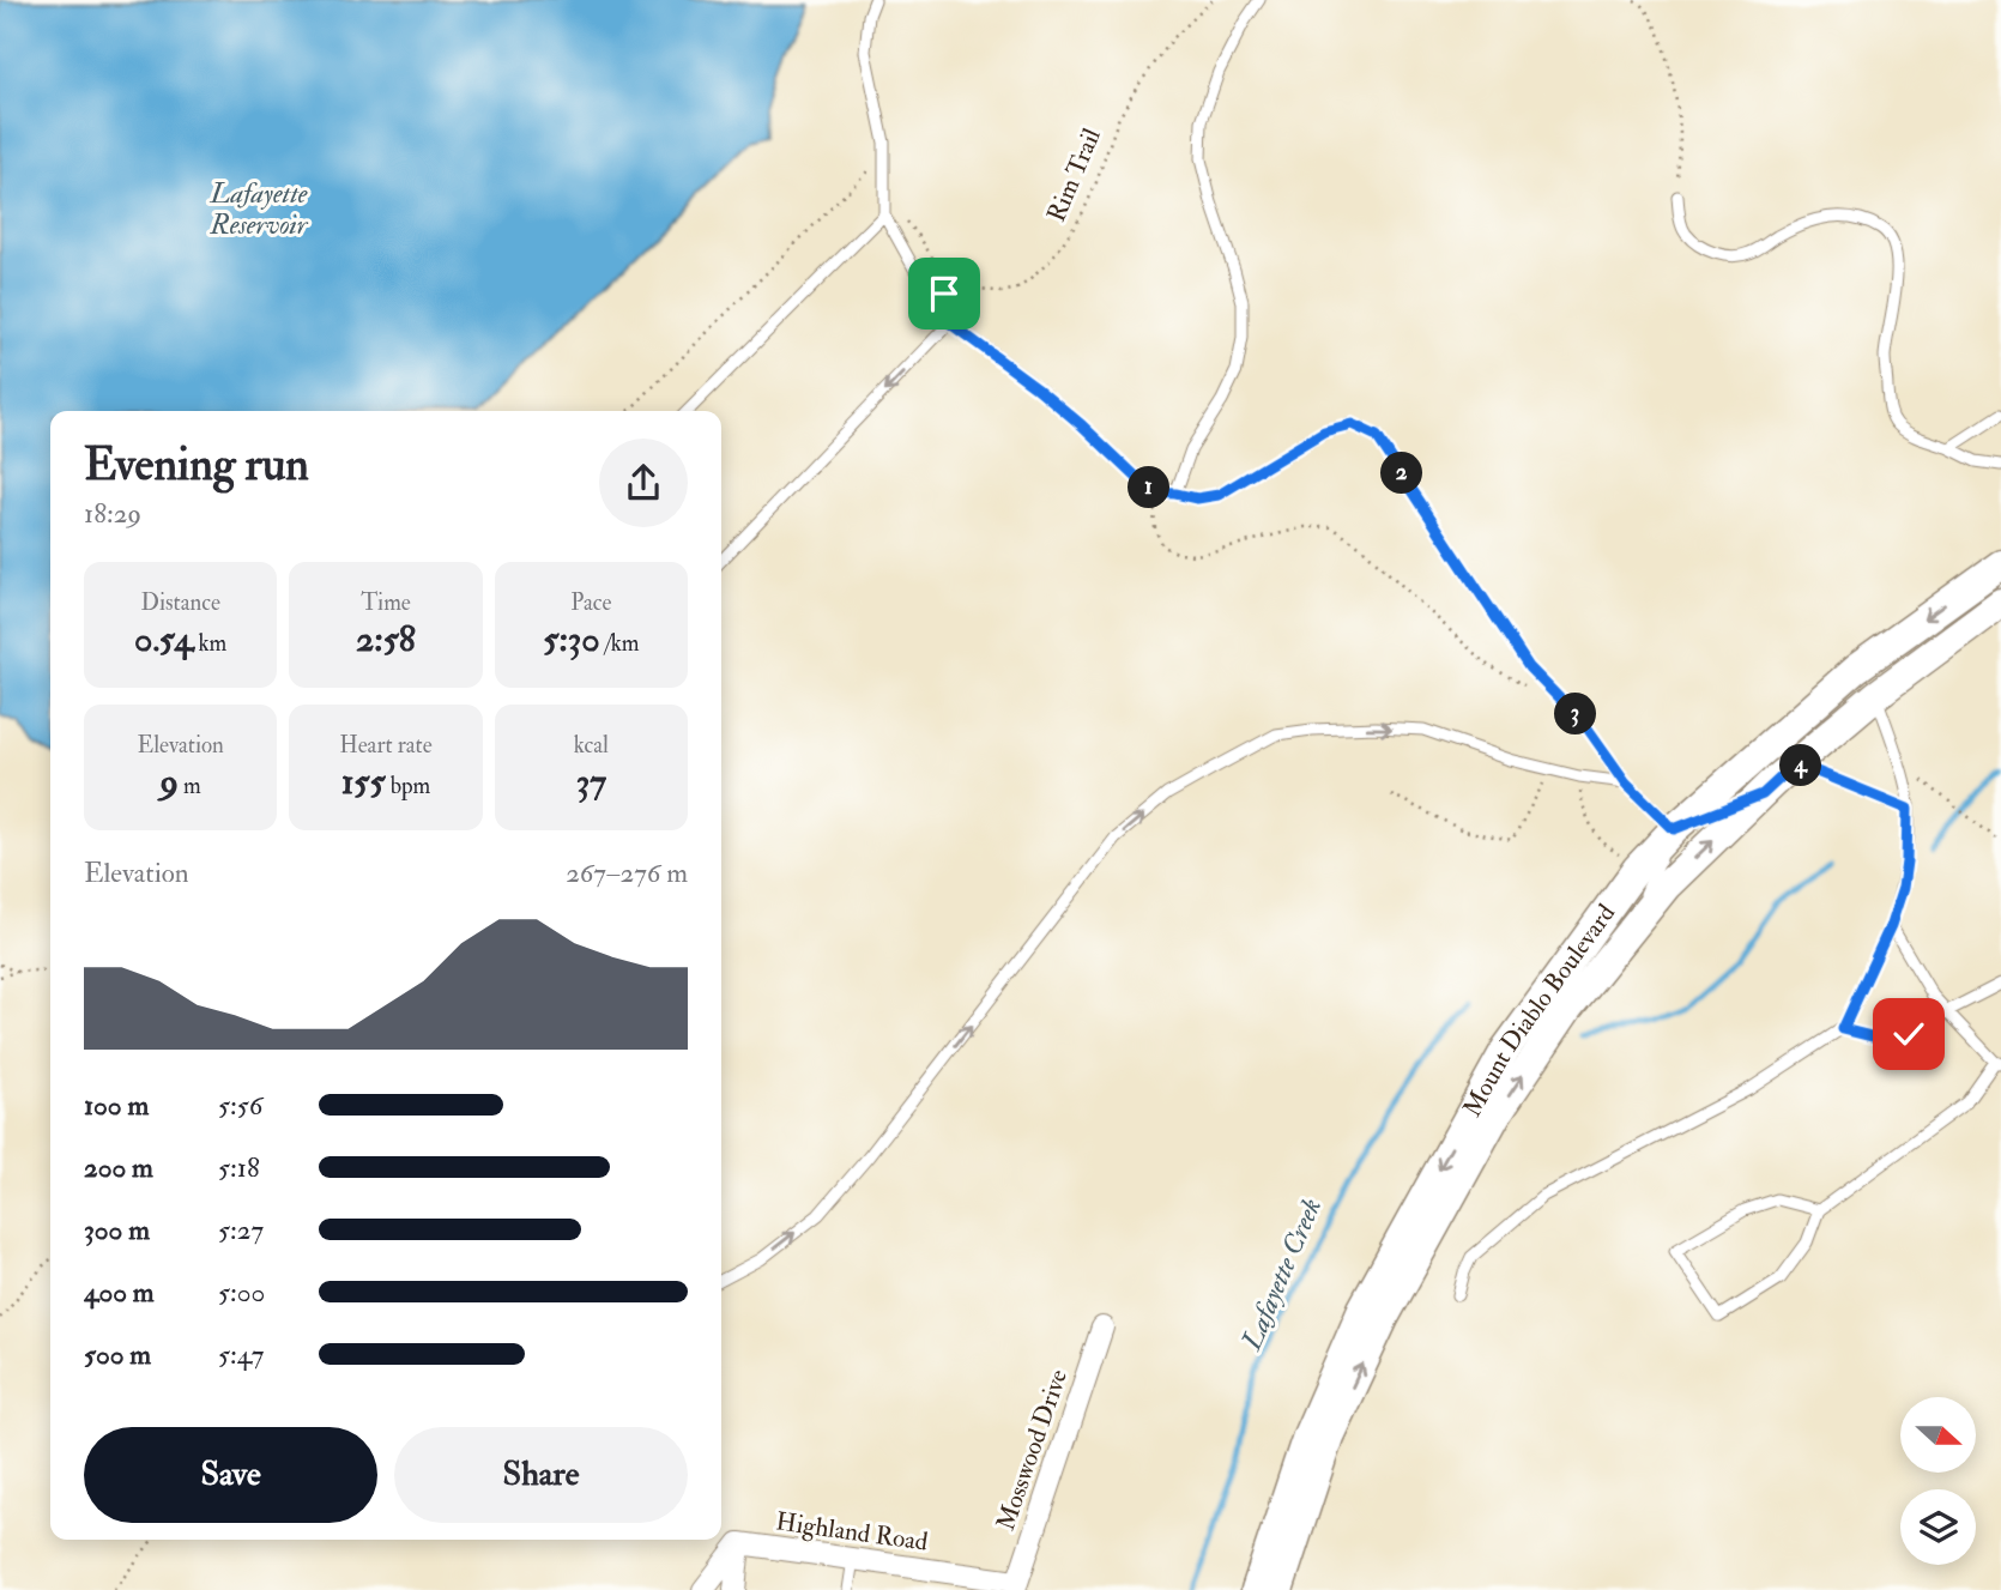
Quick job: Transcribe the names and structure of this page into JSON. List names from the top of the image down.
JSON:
{
  "streets": {
    "main road": ["Mount Diablo Boulevard"],
    "street": ["Mosswood Drive", "Highland Road"],
    "path": ["Rim Trail"]
  },
  "crossings": [
    ["Mosswood Drive", "Highland Road"]
  ],
  "water": ["Lafayette Reservoir", "Lafayette Creek"],
  "north": "right",
  "page": {
    "heading": ["Evening run", "18:29"],
    "pins": [
      "2",
      "1",
      "3",
      "4"
    ],
    "stats": [
      ["Distance", "0.54 km"],
      ["Time", "2:58"],
      ["Pace", "5:30 /km"],
      ["Elevation", "9 m"],
      ["Heart rate", "155 bpm"],
      ["kcal", "37"]
    ],
    "chart": ["Elevation", "267–276 m"],
    "list": [
      {
        "name": "100 m",
        "note": "5:56"
      },
      {
        "name": "200 m",
        "note": "5:18"
      },
      {
        "name": "300 m",
        "note": "5:27"
      },
      {
        "name": "400 m",
        "note": "5:00"
      },
      {
        "name": "500 m",
        "note": "5:47"
      }
    ],
    "buttons": ["Save", "Share"]
  }
}
